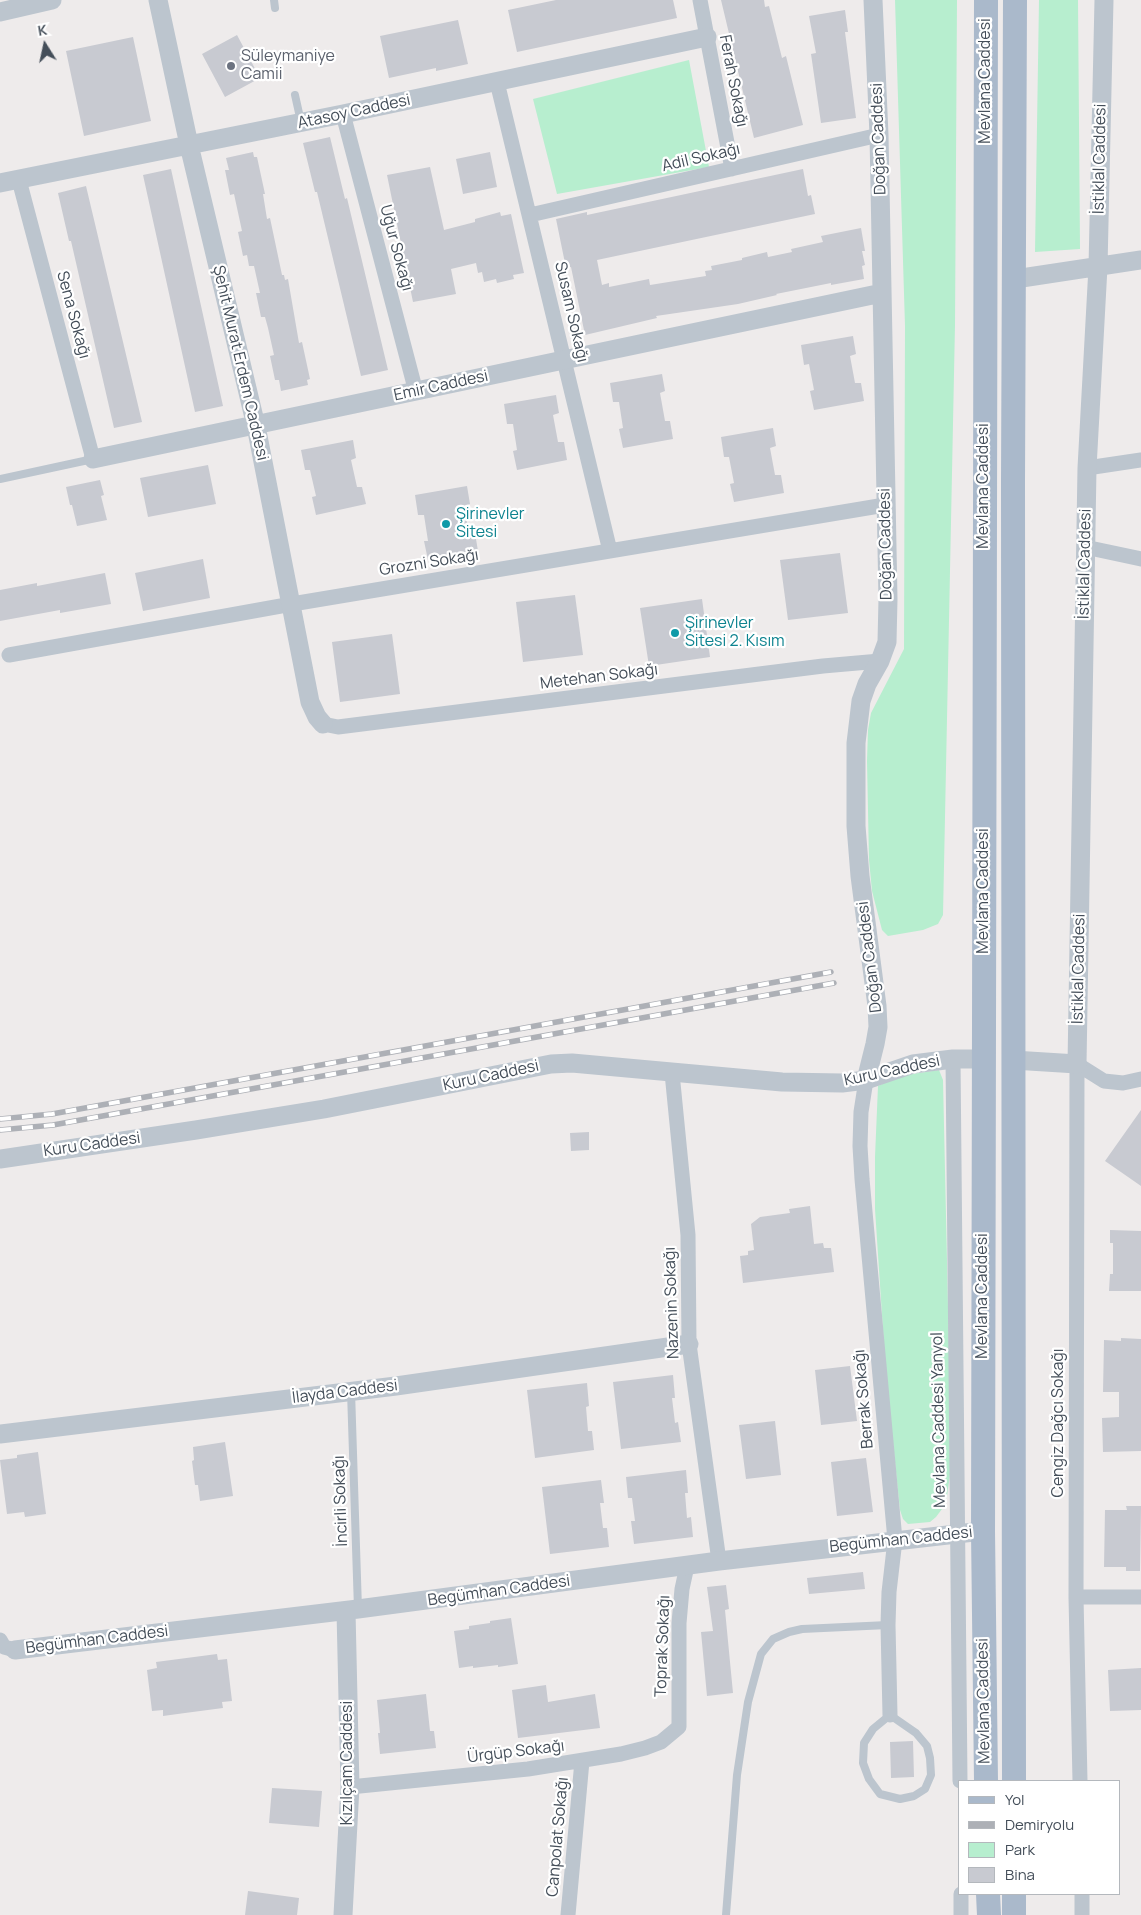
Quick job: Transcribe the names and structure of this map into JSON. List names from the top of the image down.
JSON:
{
  "streets": {
    "main road": ["Mevlana Caddesi"],
    "street": [
      "Ferah Sokağı",
      "Atasoy Caddesi",
      "Doğan Caddesi",
      "Adil Sokağı",
      "İstiklal Caddesi",
      "Uğur Sokağı",
      "Susam Sokağı",
      "Sena Sokağı",
      "Şehit Murat Erdem Caddesi",
      "Emir Caddesi",
      "Grozni Sokağı",
      "Metehan Sokağı",
      "Kuru Caddesi",
      "Nazenin Sokağı",
      "İlayda Caddesi",
      "Berrak Sokağı",
      "Mevlana Caddesi Yanyol",
      "Cengiz Dağcı Sokağı",
      "Begümhan Caddesi",
      "Toprak Sokağı",
      "Ürgüp Sokağı",
      "Kızılçam Caddesi",
      "Canpolat Sokağı"
    ],
    "lane": ["İncirli Sokağı"]
  },
  "crossings": [
    ["Ferah Sokağı", "Atasoy Caddesi"],
    ["Ferah Sokağı", "Adil Sokağı"],
    ["Mevlana Caddesi", "Kuru Caddesi"],
    ["Mevlana Caddesi", "Begümhan Caddesi"],
    ["Atasoy Caddesi", "Uğur Sokağı"],
    ["Atasoy Caddesi", "Susam Sokağı"],
    ["Atasoy Caddesi", "Sena Sokağı"],
    ["Atasoy Caddesi", "Şehit Murat Erdem Caddesi"],
    ["Doğan Caddesi", "Adil Sokağı"],
    ["Doğan Caddesi", "Emir Caddesi"],
    ["Doğan Caddesi", "Grozni Sokağı"],
    ["Doğan Caddesi", "Metehan Sokağı"],
    ["Doğan Caddesi", "Kuru Caddesi"],
    ["Doğan Caddesi", "Berrak Sokağı"],
    ["Adil Sokağı", "Susam Sokağı"],
    ["İstiklal Caddesi", "Cengiz Dağcı Sokağı"],
    ["Uğur Sokağı", "Emir Caddesi"],
    ["Susam Sokağı", "Emir Caddesi"],
    ["Susam Sokağı", "Grozni Sokağı"],
    ["Sena Sokağı", "Emir Caddesi"],
    ["Şehit Murat Erdem Caddesi", "Emir Caddesi"],
    ["Şehit Murat Erdem Caddesi", "Grozni Sokağı"],
    ["Şehit Murat Erdem Caddesi", "Metehan Sokağı"],
    ["Kuru Caddesi", "Nazenin Sokağı"],
    ["Kuru Caddesi", "Berrak Sokağı"],
    ["Kuru Caddesi", "Mevlana Caddesi Yanyol"],
    ["Nazenin Sokağı", "İlayda Caddesi"],
    ["Nazenin Sokağı", "Begümhan Caddesi"],
    ["İlayda Caddesi", "İncirli Sokağı"],
    ["Berrak Sokağı", "Begümhan Caddesi"],
    ["Mevlana Caddesi Yanyol", "Begümhan Caddesi"],
    ["İncirli Sokağı", "Begümhan Caddesi"],
    ["İncirli Sokağı", "Kızılçam Caddesi"],
    ["Begümhan Caddesi", "Toprak Sokağı"],
    ["Begümhan Caddesi", "Kızılçam Caddesi"],
    ["Toprak Sokağı", "Ürgüp Sokağı"],
    ["Ürgüp Sokağı", "Kızılçam Caddesi"],
    ["Ürgüp Sokağı", "Canpolat Sokağı"]
  ],
  "places": ["Süleymaniye Camii", "Şirinevler Sitesi", "Şirinevler Sitesi 2. Kısım"],
  "legend": [
    "Yol",
    "Demiryolu",
    "Park",
    "Bina"
  ],
  "north": "top"
}
